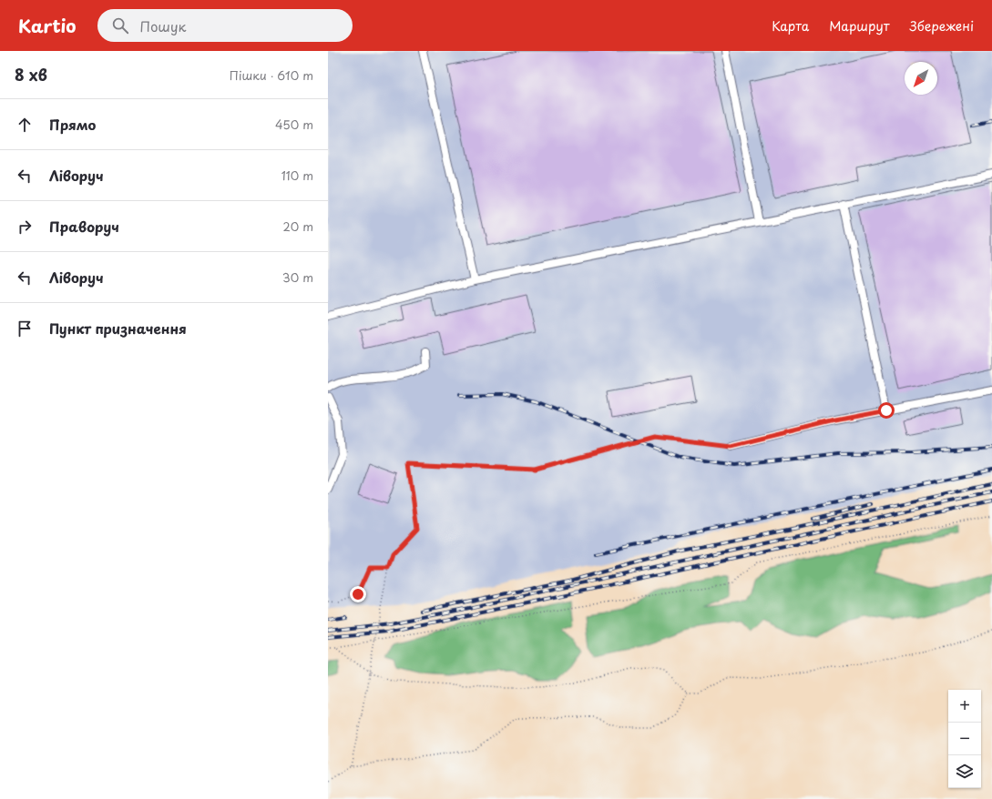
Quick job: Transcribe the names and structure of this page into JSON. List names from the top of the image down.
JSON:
{
  "north": "bottom left",
  "page": {
    "header": "Kartio",
    "search": "Пошук",
    "nav": ["Карта", "Маршрут", "Збережені"],
    "heading": ["8 хв", "Пішки · 610 m"],
    "list": [
      ["Прямо", "450 m"],
      ["Ліворуч", "110 m"],
      ["Праворуч", "20 m"],
      ["Ліворуч", "30 m"],
      "Пункт призначення"
    ],
    "map_buttons": ["+", "−"]
  }
}
